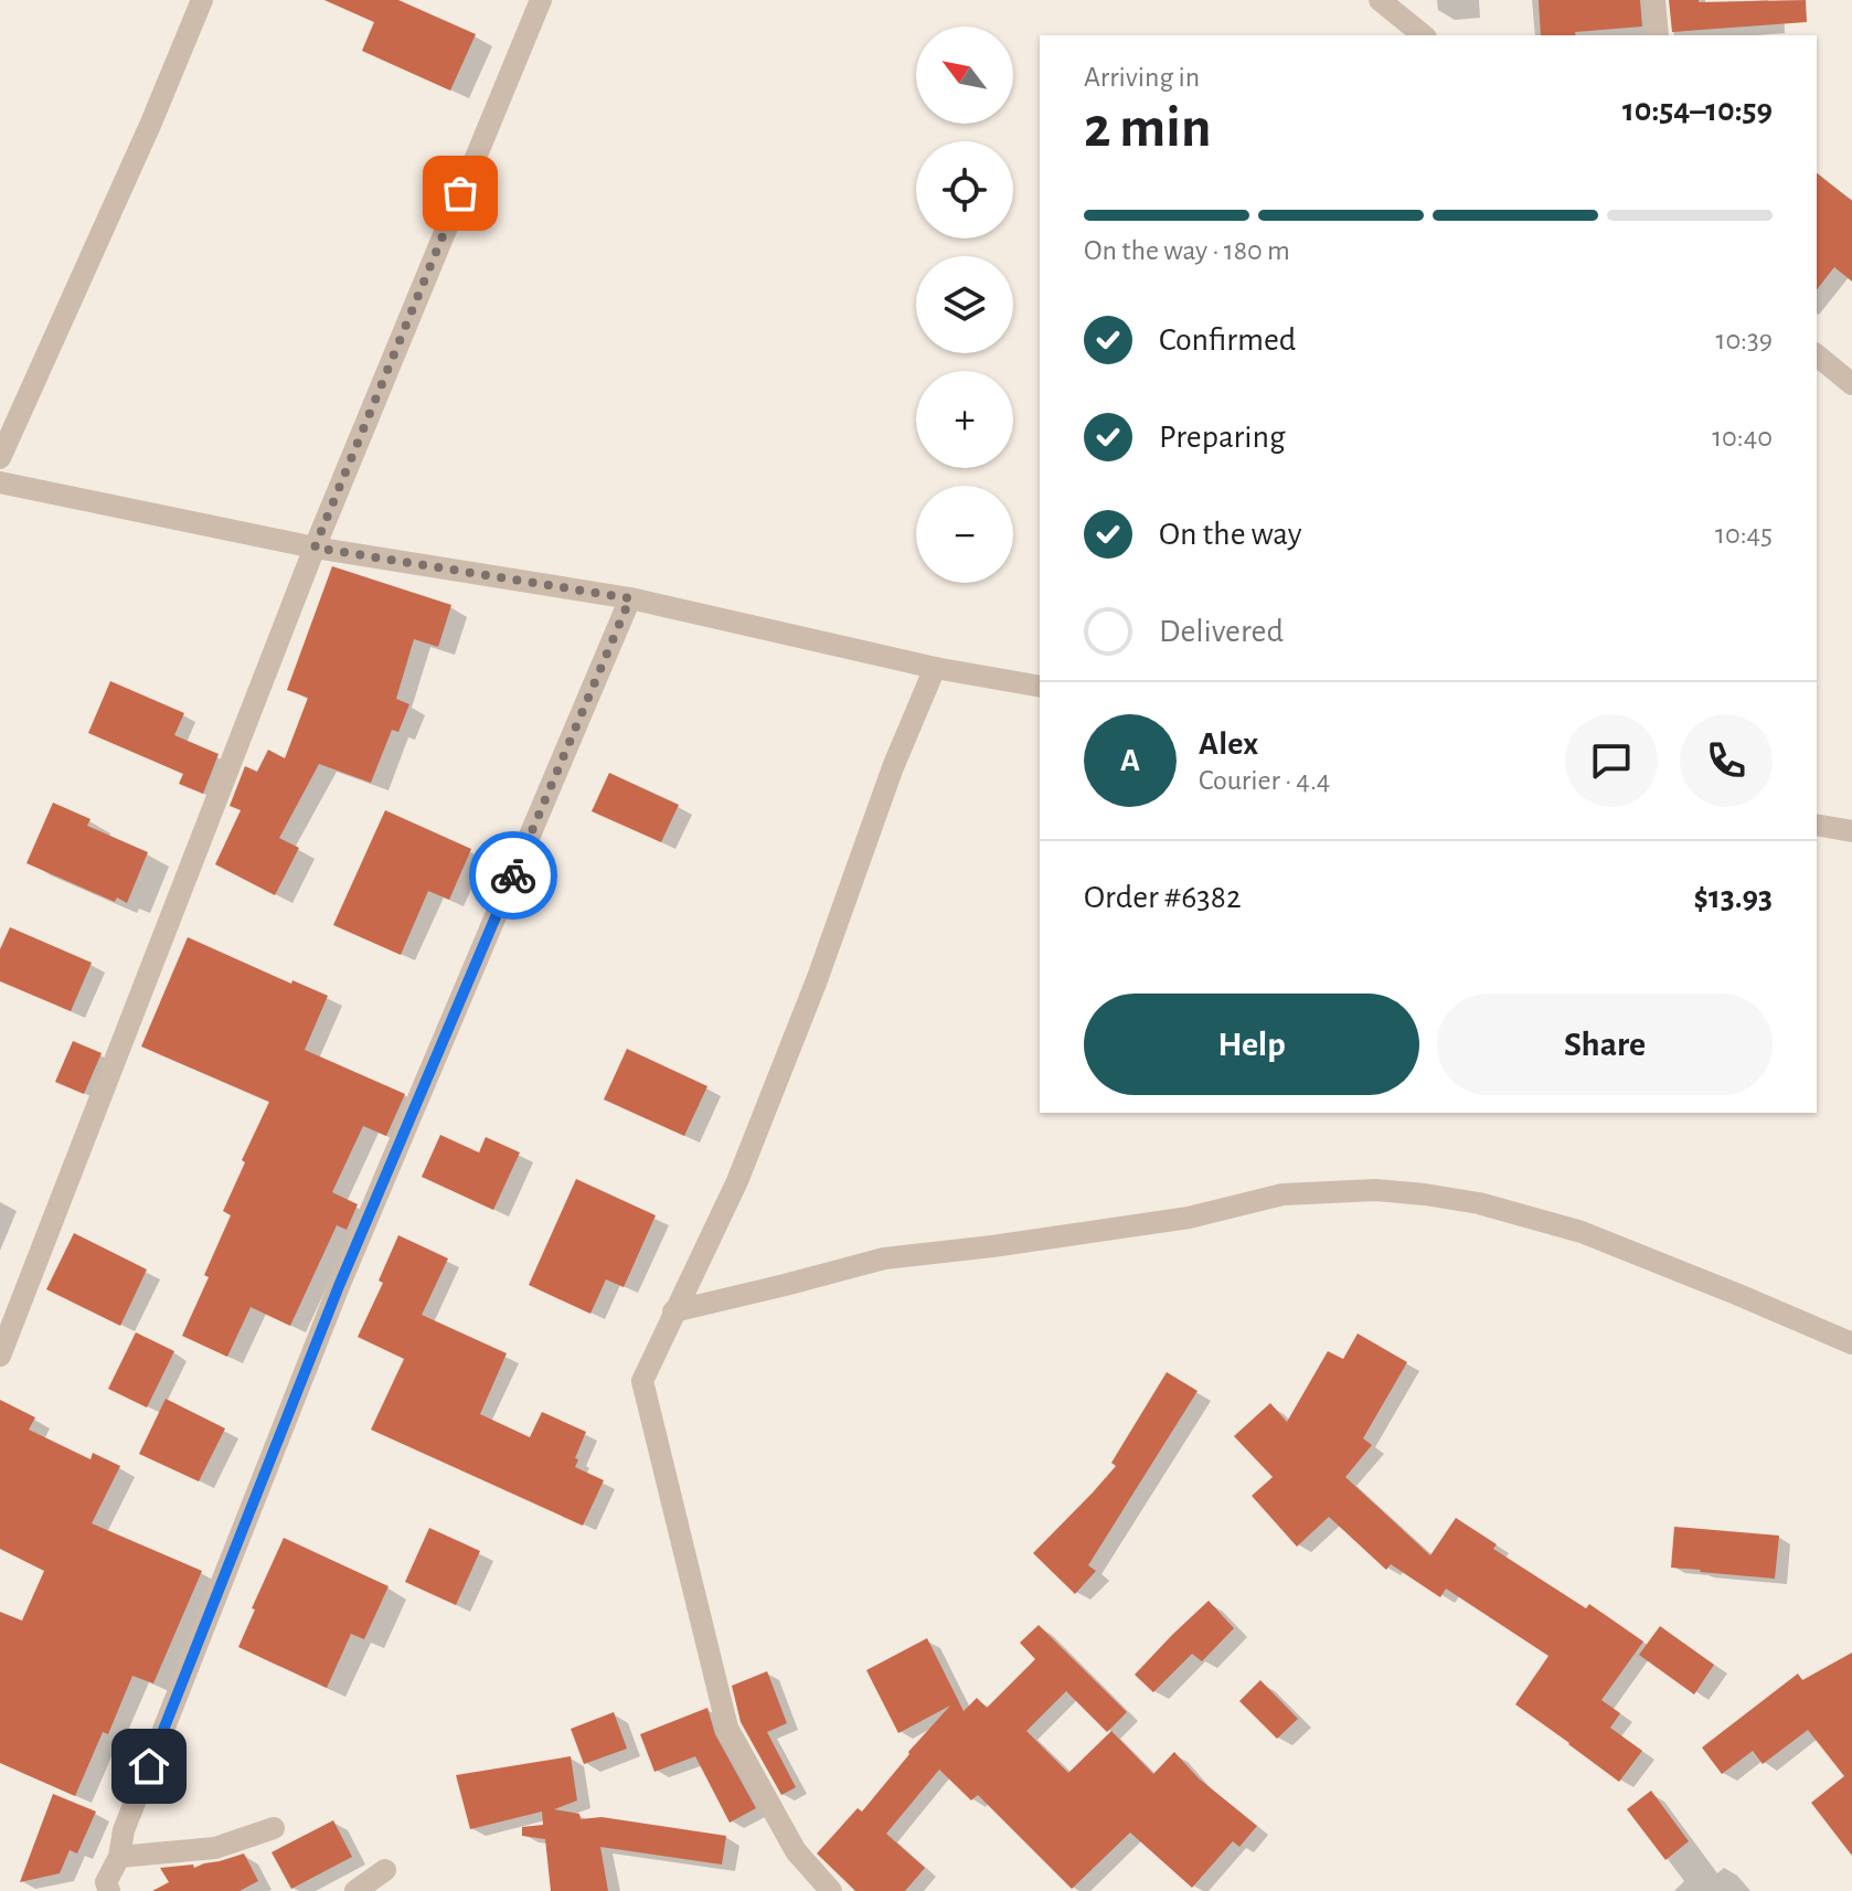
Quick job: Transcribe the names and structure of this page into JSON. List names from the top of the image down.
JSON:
{
  "north": "top left",
  "page": {
    "map_buttons": ["+", "−"],
    "heading": ["2 min", "Arriving in", "10:54–10:59"],
    "panel": [
      "Alex",
      "Courier · 4.4",
      "Order #6382",
      "$13.93"
    ],
    "bar": "On the way · 180 m",
    "list": [
      ["Confirmed", "10:39"],
      ["Preparing", "10:40"],
      ["On the way", "10:45"],
      "Delivered"
    ],
    "round": "A",
    "buttons": ["Help", "Share"]
  }
}
